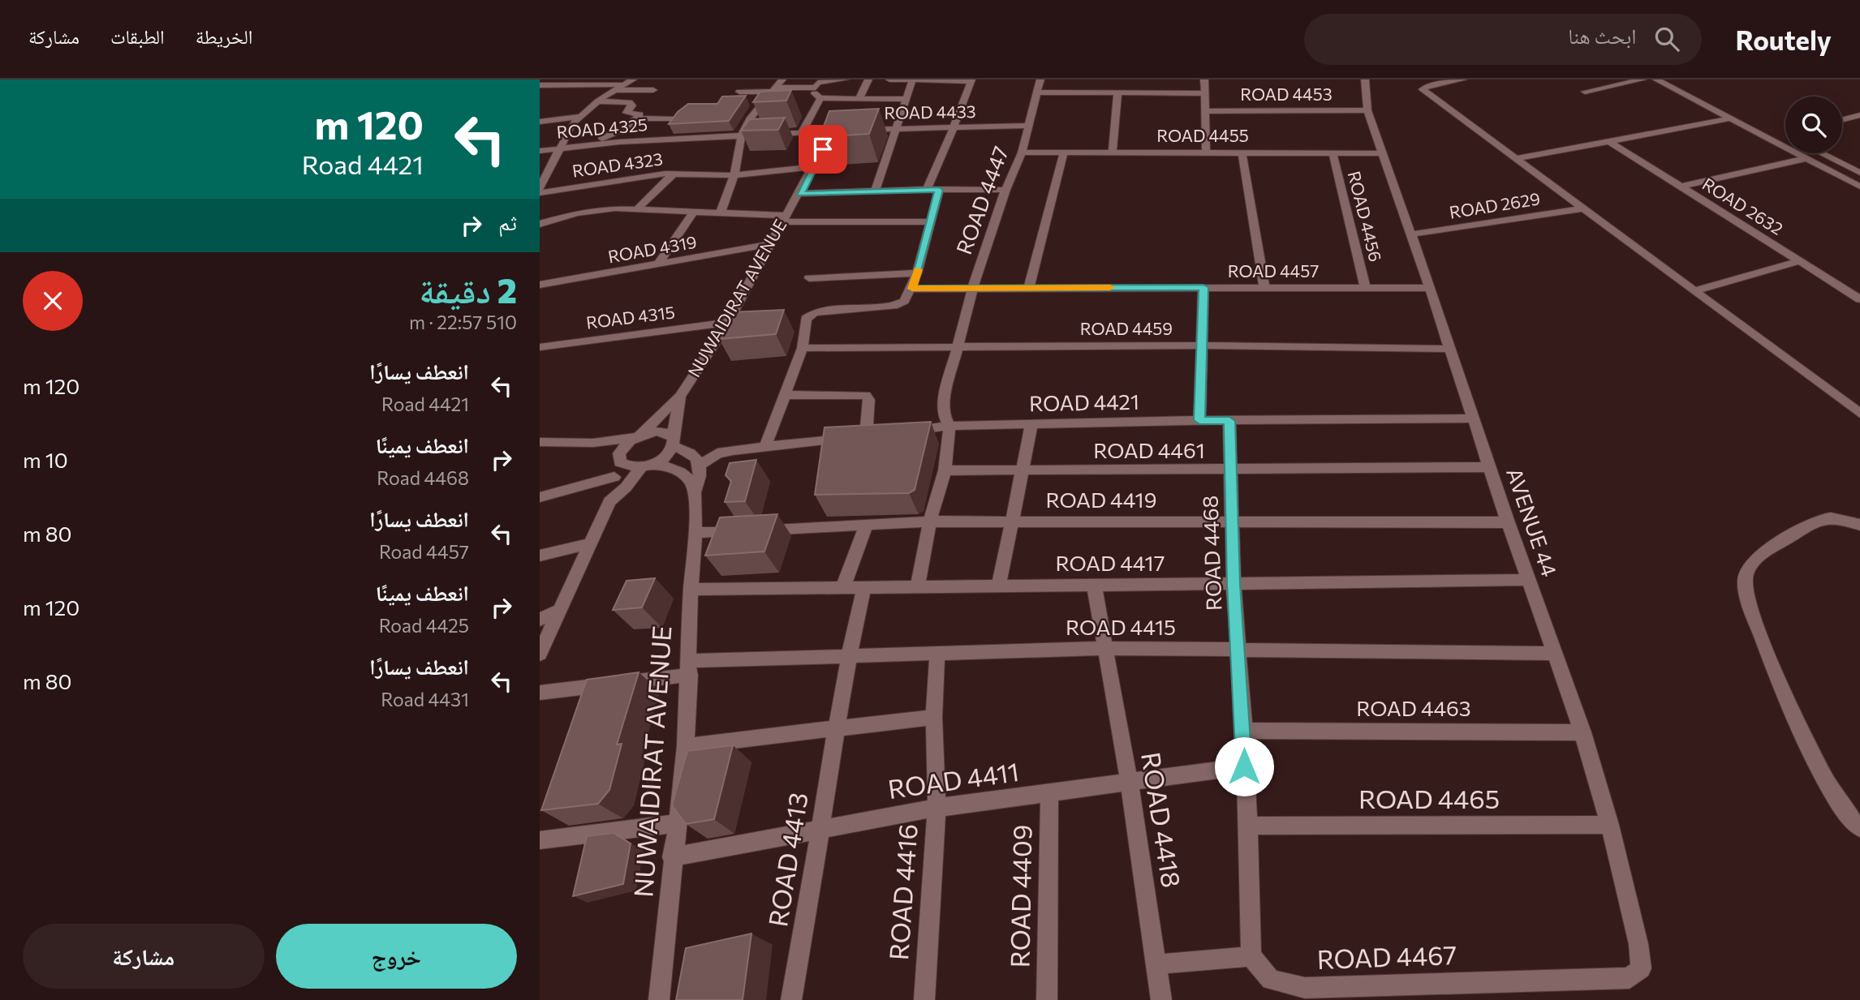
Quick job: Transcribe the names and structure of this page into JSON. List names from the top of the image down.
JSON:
{
  "streets": {
    "street": [
      "ROAD 4453",
      "ROAD 4433",
      "ROAD 4325",
      "ROAD 4455",
      "ROAD 4323",
      "ROAD 4447",
      "ROAD 2629",
      "ROAD 2632",
      "ROAD 4456",
      "ROAD 4319",
      "ROAD 4457",
      "NUWAIDIRAT AVENUE",
      "ROAD 4315",
      "ROAD 4459",
      "ROAD 4421",
      "ROAD 4461",
      "ROAD 4419",
      "AVENUE 44",
      "ROAD 4468",
      "ROAD 4417",
      "ROAD 4415",
      "ROAD 4463",
      "ROAD 4411",
      "ROAD 4465",
      "ROAD 4418",
      "ROAD 4413",
      "ROAD 4416",
      "ROAD 4409",
      "ROAD 4467"
    ]
  },
  "crossings": [
    ["ROAD 4453", "AVENUE 44"],
    ["ROAD 4433", "ROAD 4447"],
    ["ROAD 4455", "ROAD 4447"],
    ["ROAD 4455", "ROAD 4456"],
    ["ROAD 4455", "AVENUE 44"],
    ["ROAD 4323", "NUWAIDIRAT AVENUE"],
    ["ROAD 4447", "ROAD 4457"],
    ["ROAD 4447", "ROAD 4459"],
    ["ROAD 4447", "ROAD 4421"],
    ["ROAD 4447", "ROAD 4461"],
    ["ROAD 4447", "ROAD 4419"],
    ["ROAD 4447", "ROAD 4417"],
    ["ROAD 2629", "AVENUE 44"],
    ["ROAD 4456", "ROAD 4457"],
    ["ROAD 4319", "NUWAIDIRAT AVENUE"],
    ["ROAD 4457", "AVENUE 44"],
    ["NUWAIDIRAT AVENUE", "ROAD 4315"],
    ["NUWAIDIRAT AVENUE", "ROAD 4419"],
    ["NUWAIDIRAT AVENUE", "ROAD 4417"],
    ["NUWAIDIRAT AVENUE", "ROAD 4415"],
    ["NUWAIDIRAT AVENUE", "ROAD 4411"],
    ["ROAD 4459", "AVENUE 44"],
    ["ROAD 4421", "AVENUE 44"],
    ["ROAD 4421", "ROAD 4468"],
    ["ROAD 4461", "AVENUE 44"],
    ["ROAD 4461", "ROAD 4468"],
    ["ROAD 4419", "AVENUE 44"],
    ["ROAD 4419", "ROAD 4468"],
    ["AVENUE 44", "ROAD 4417"],
    ["AVENUE 44", "ROAD 4415"],
    ["AVENUE 44", "ROAD 4463"],
    ["AVENUE 44", "ROAD 4465"],
    ["AVENUE 44", "ROAD 4467"],
    ["ROAD 4468", "ROAD 4417"],
    ["ROAD 4468", "ROAD 4415"],
    ["ROAD 4468", "ROAD 4463"],
    ["ROAD 4468", "ROAD 4411"],
    ["ROAD 4468", "ROAD 4465"],
    ["ROAD 4468", "ROAD 4467"],
    ["ROAD 4417", "ROAD 4418"],
    ["ROAD 4417", "ROAD 4413"],
    ["ROAD 4415", "ROAD 4418"],
    ["ROAD 4415", "ROAD 4413"],
    ["ROAD 4415", "ROAD 4416"],
    ["ROAD 4411", "ROAD 4418"],
    ["ROAD 4411", "ROAD 4413"],
    ["ROAD 4411", "ROAD 4416"],
    ["ROAD 4411", "ROAD 4409"]
  ],
  "page": {
    "header": "Routely",
    "search": "ابحث هنا",
    "nav": ["الخريطة", "الطبقات", "مشاركة"],
    "turn": ["120 m", "Road 4421"],
    "then": "ثم",
    "heading": ["2 دقيقة", "510 m · 22:57"],
    "list": [
      {
        "name": "انعطف يسارًا",
        "note": "Road 4421",
        "value": "120 m"
      },
      {
        "name": "انعطف يمينًا",
        "note": "Road 4468",
        "value": "10 m"
      },
      {
        "name": "انعطف يسارًا",
        "note": "Road 4457",
        "value": "80 m"
      },
      {
        "name": "انعطف يمينًا",
        "note": "Road 4425",
        "value": "120 m"
      },
      {
        "name": "انعطف يسارًا",
        "note": "Road 4431",
        "value": "80 m"
      }
    ],
    "buttons": ["خروج", "مشاركة"]
  }
}
